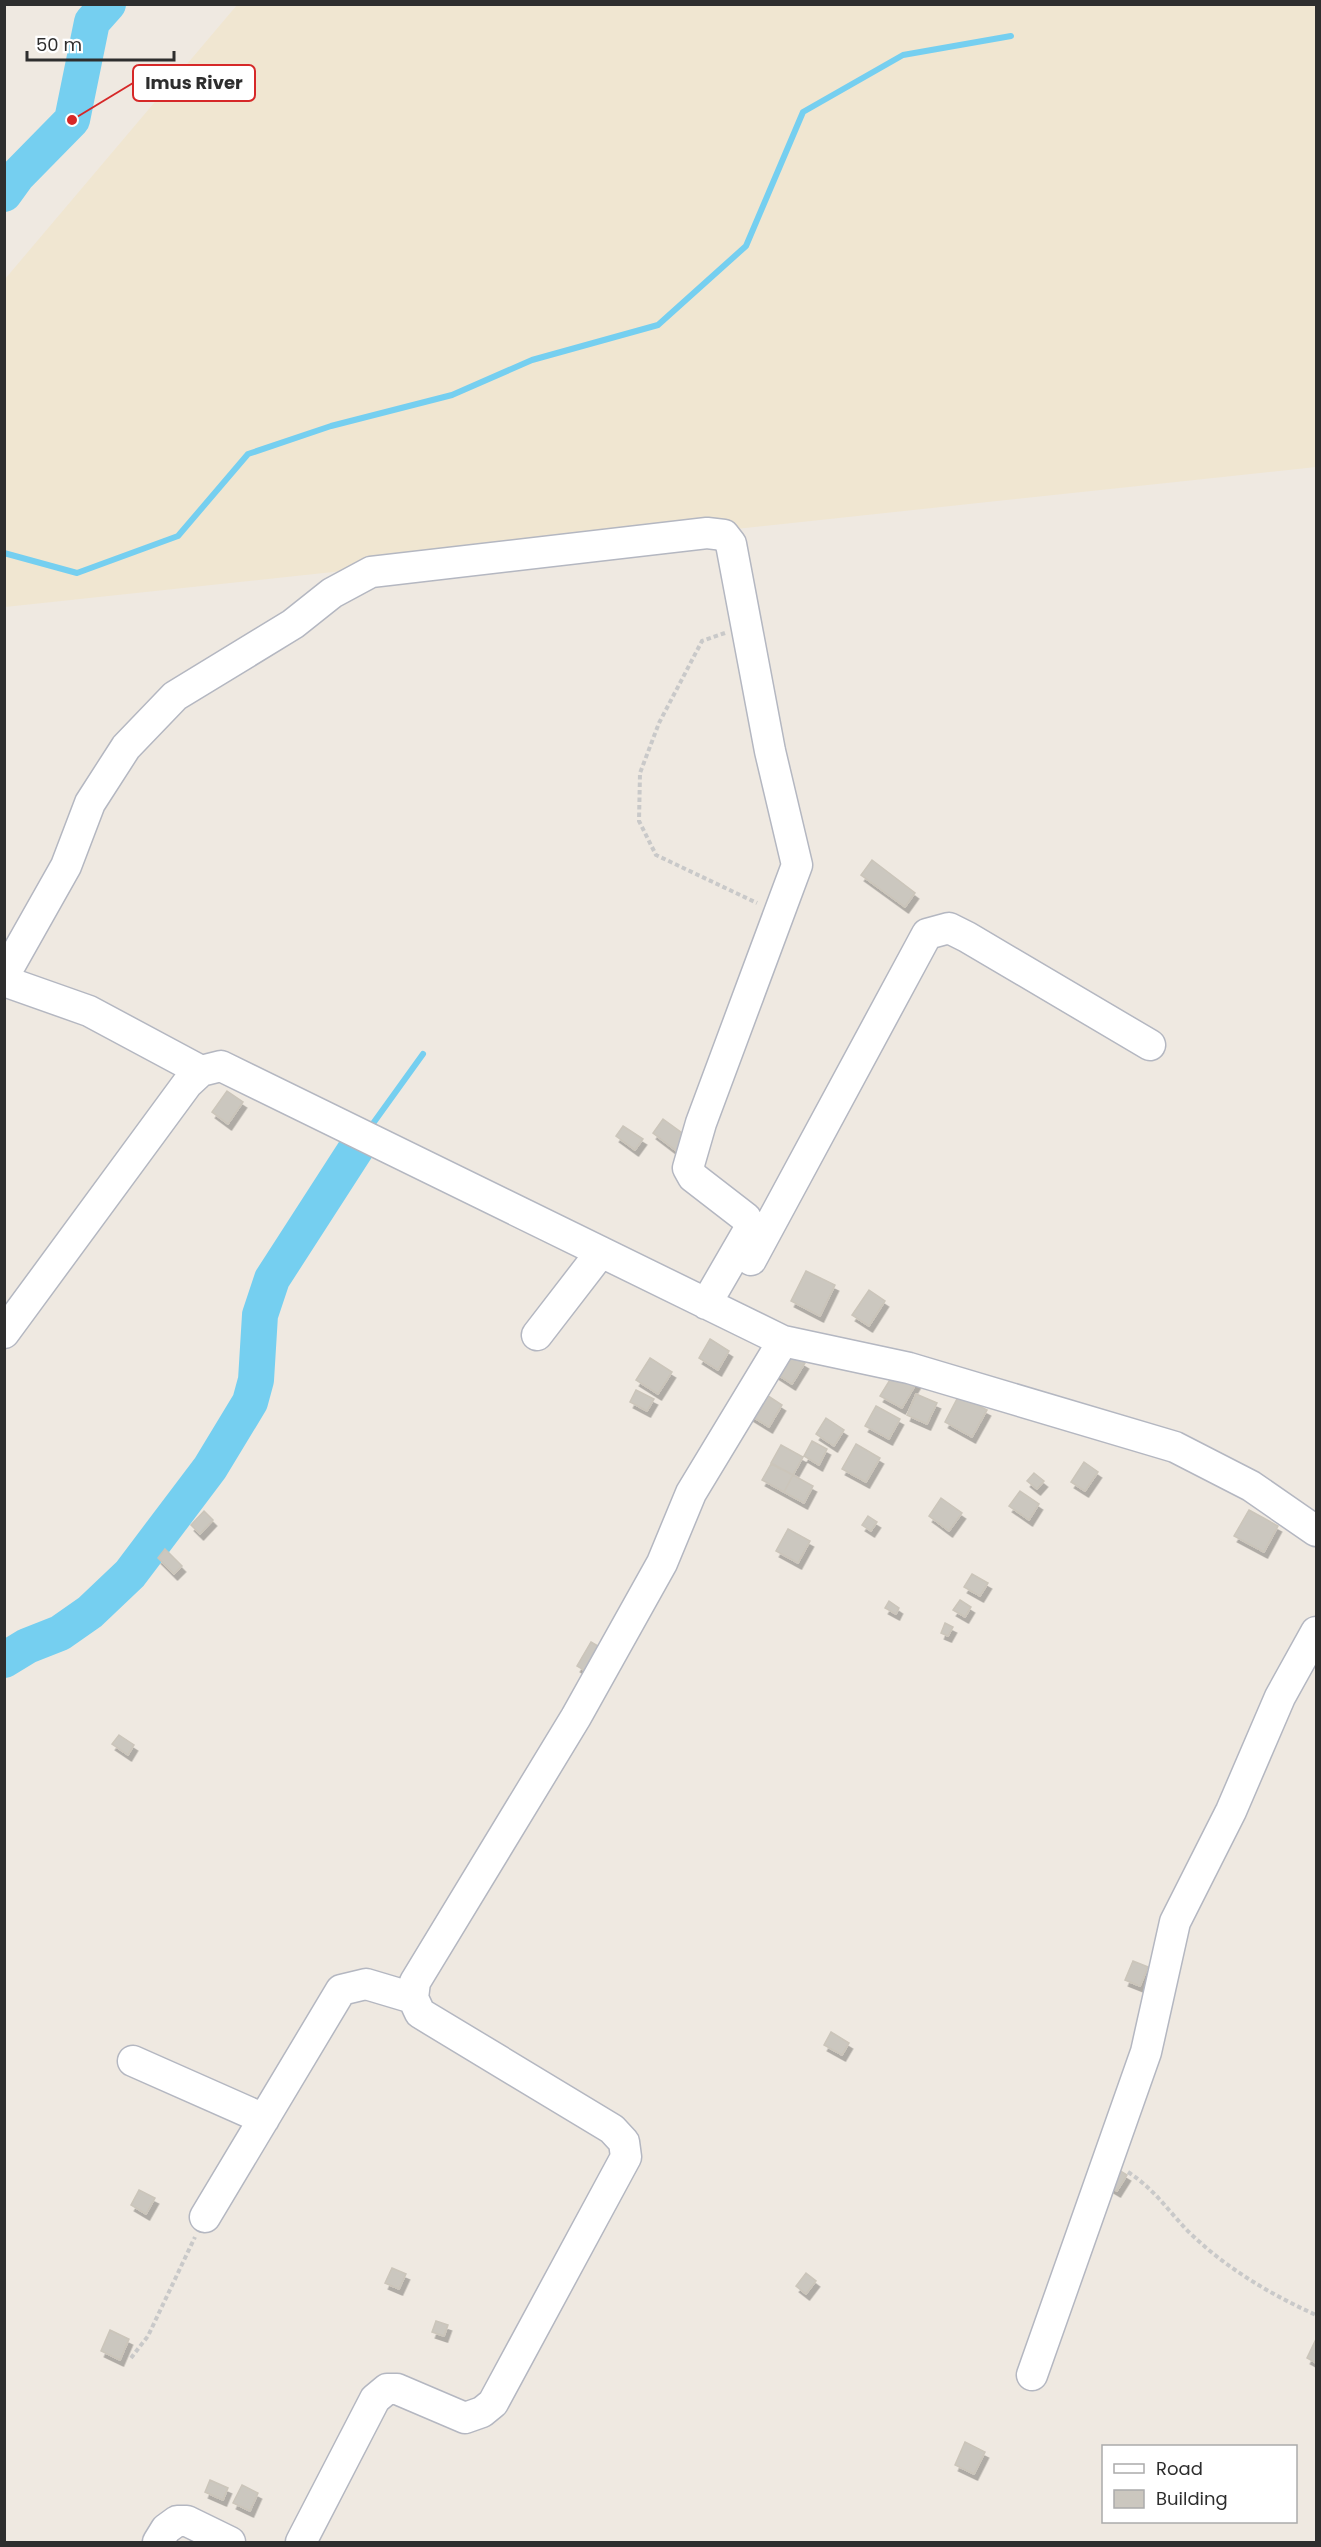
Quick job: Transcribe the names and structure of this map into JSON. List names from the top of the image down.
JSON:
{
  "places": ["Imus River"],
  "legend": ["Road", "Building"],
  "scale_bar": "50 m"
}
